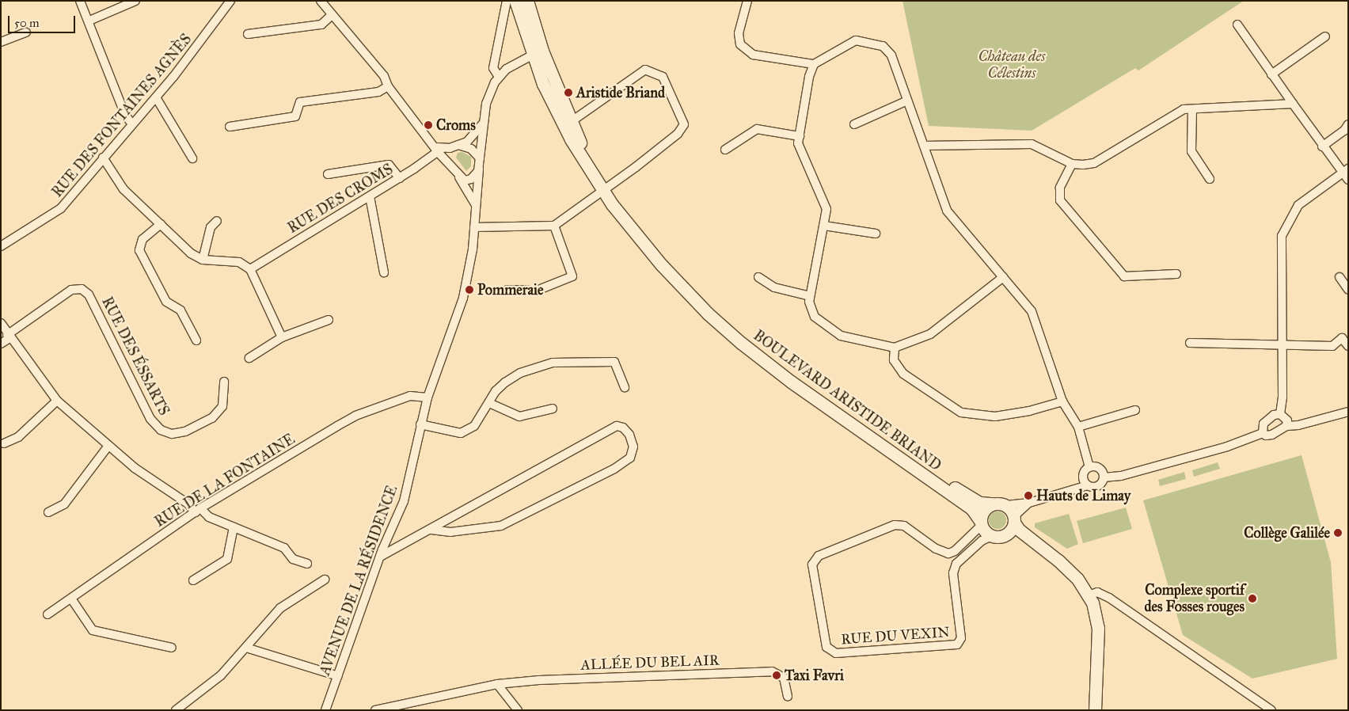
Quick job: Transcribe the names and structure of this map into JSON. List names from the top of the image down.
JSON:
{
  "streets": {
    "main road": ["BOULEVARD ARISTIDE BRIAND"],
    "street": [
      "RUE DES FONTAINES AGNÈS",
      "RUE DES CROMS",
      "RUE DES ÉSSARTS",
      "RUE DE LA FONTAINE",
      "AVENUE DE LA RÉSIDENCE",
      "RUE DU VEXIN",
      "ALLÉE DU BEL AIR"
    ]
  },
  "crossings": [
    ["BOULEVARD ARISTIDE BRIAND", "RUE DU VEXIN"],
    ["RUE DE LA FONTAINE", "AVENUE DE LA RÉSIDENCE"]
  ],
  "parks": ["Château des Célestins"],
  "places": [
    "Aristide Briand",
    "Croms",
    "Pommeraie",
    "Hauts de Limay",
    "Collège Galilée",
    "Complexe sportif des Fosses rouges",
    "Taxi Favri"
  ],
  "scale_bar": "50 m"
}
